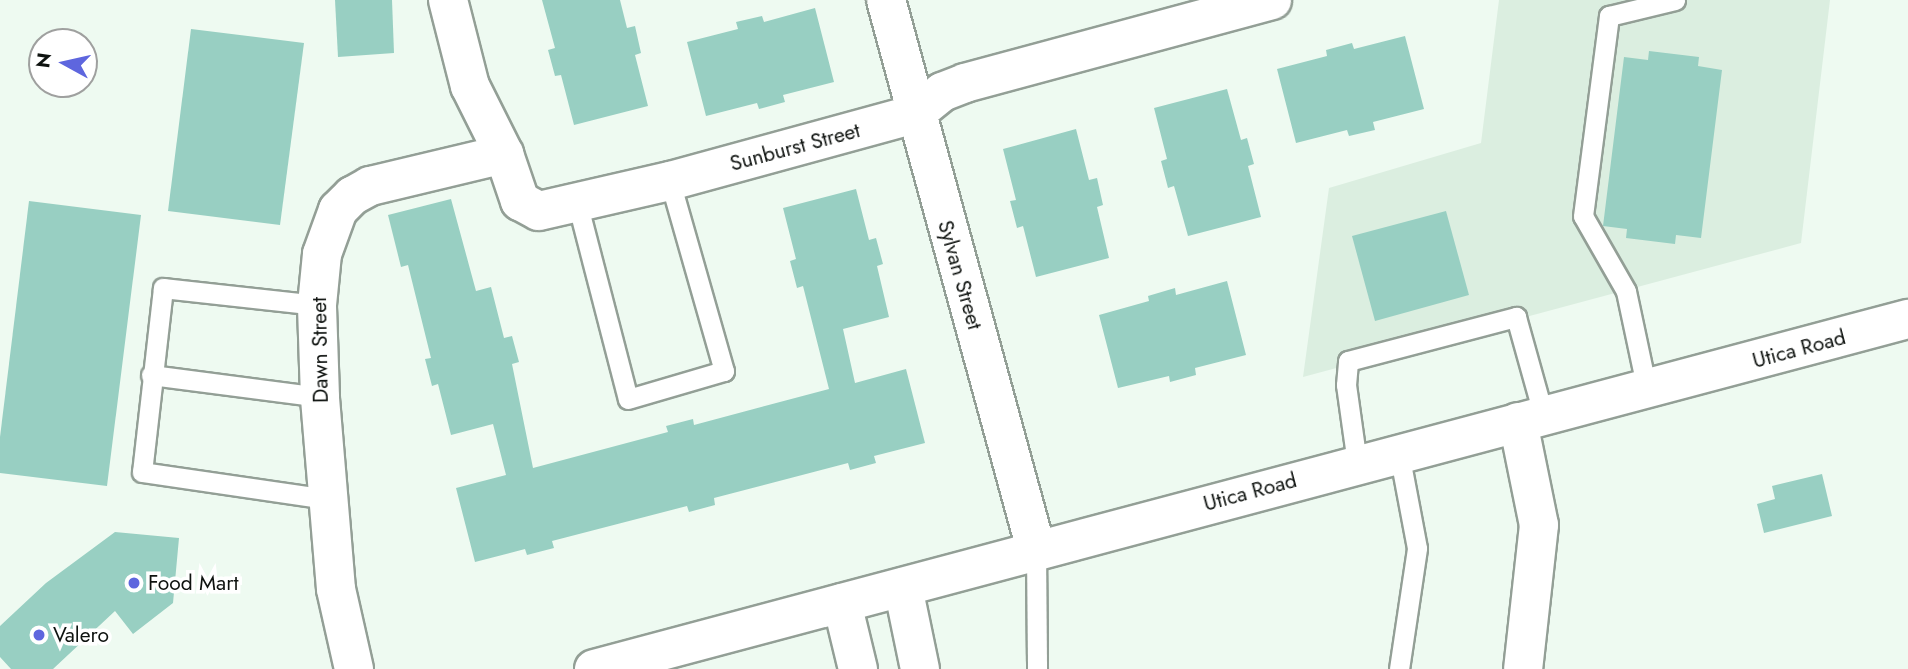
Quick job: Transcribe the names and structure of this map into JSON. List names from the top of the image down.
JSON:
{
  "streets": {
    "street": [
      "Sunburst Street",
      "Sylvan Street",
      "Utica Road",
      "Dawn Street"
    ]
  },
  "crossings": [
    ["Sunburst Street", "Sylvan Street"],
    ["Sunburst Street", "Dawn Street"],
    ["Sylvan Street", "Utica Road"]
  ],
  "places": ["Food Mart", "Valero"],
  "north": "left"
}
